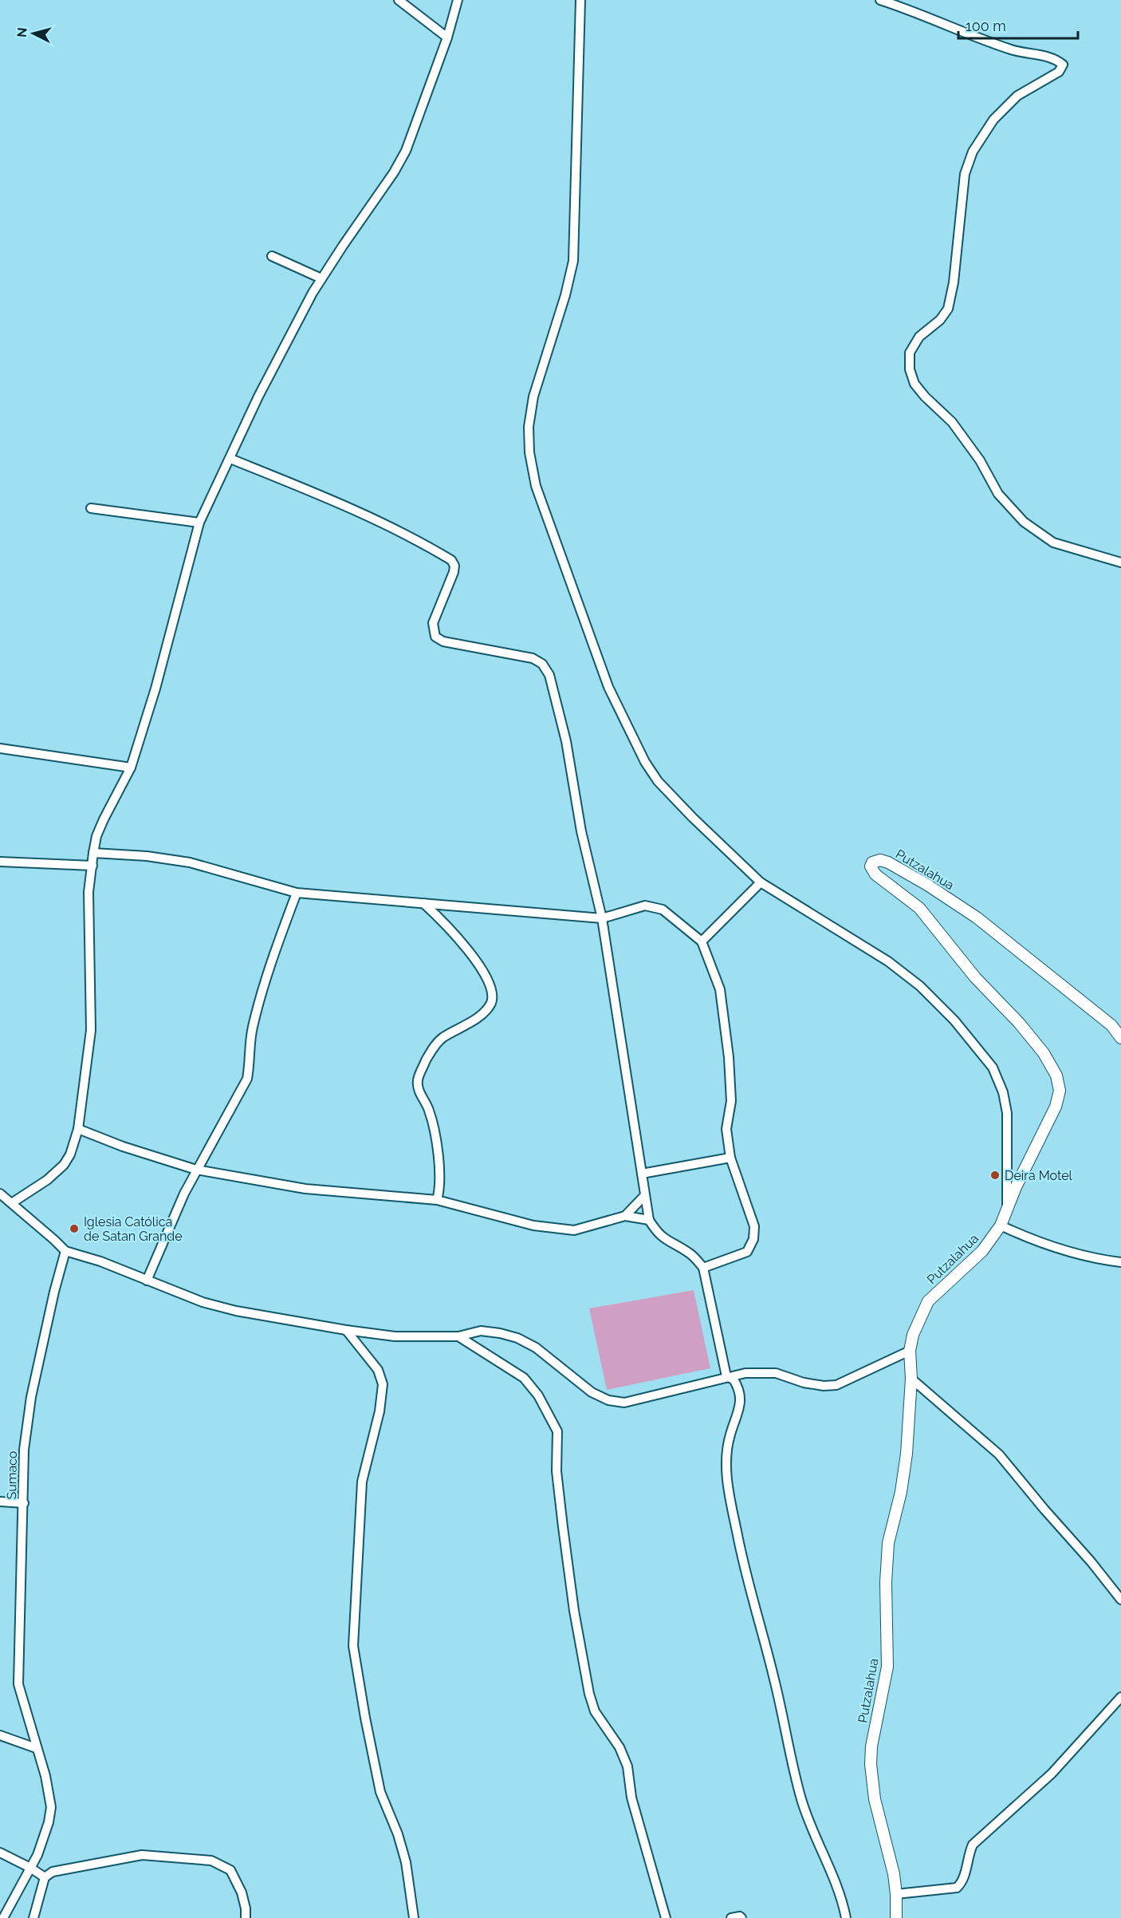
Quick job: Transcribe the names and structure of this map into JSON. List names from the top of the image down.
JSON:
{
  "streets": {
    "street": ["Putzalahua", "Sumaco"]
  },
  "places": ["Deira Motel", "Iglesia Católica de Satan Grande"],
  "scale_bar": "100 m",
  "north": "left"
}
